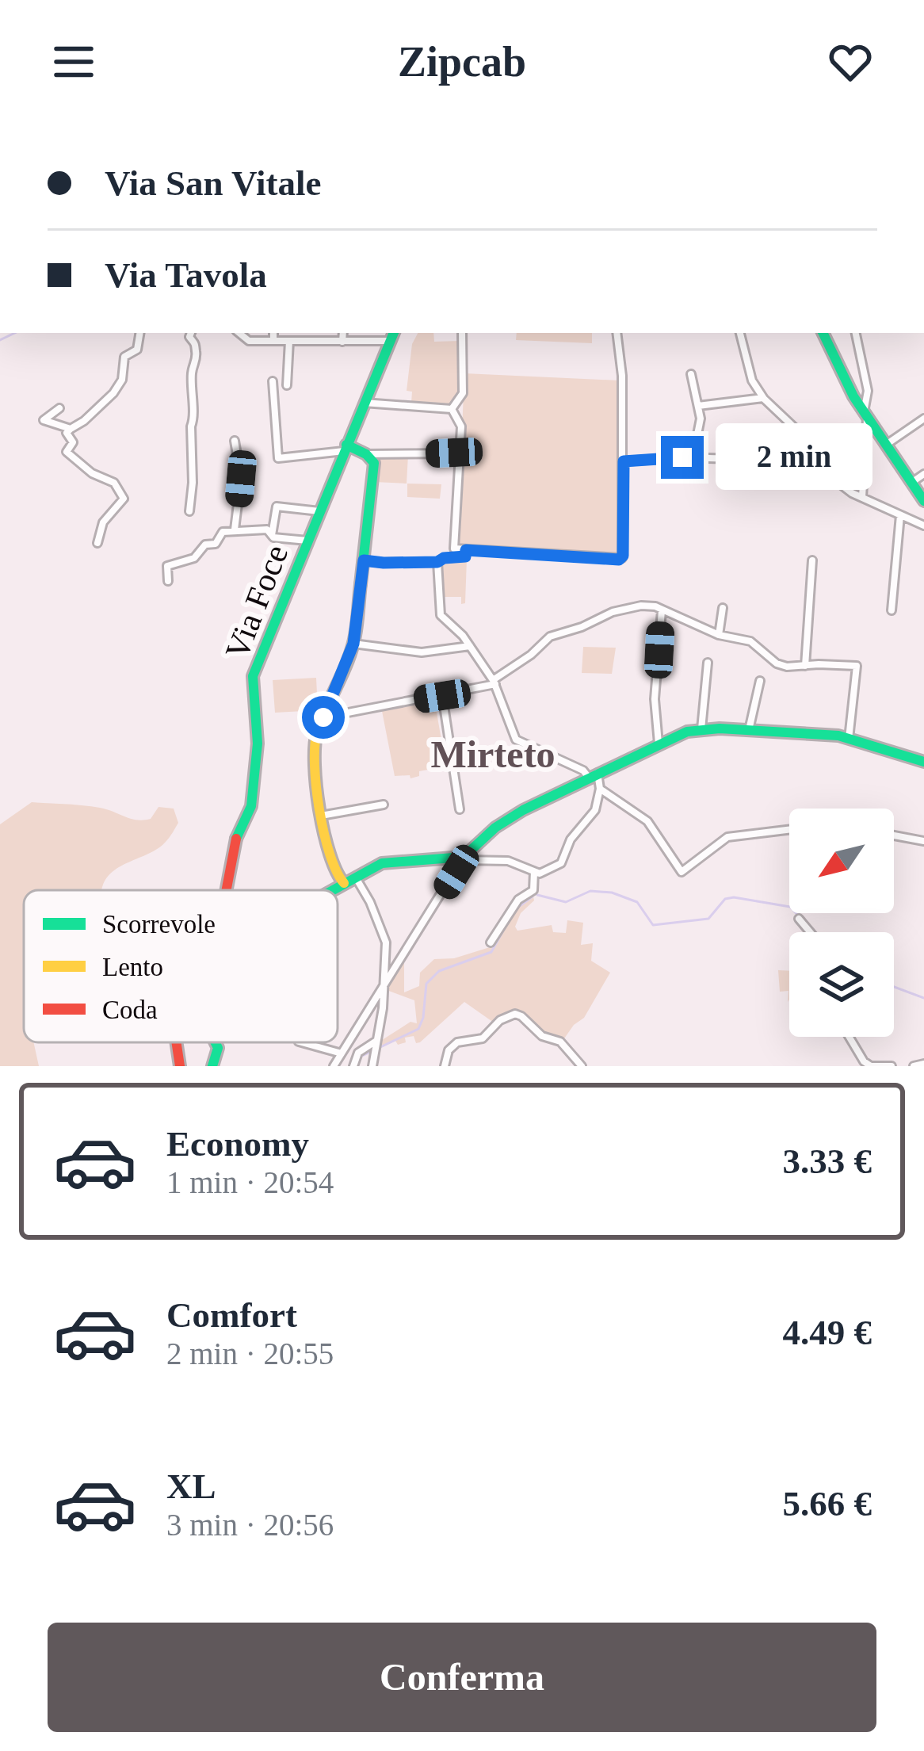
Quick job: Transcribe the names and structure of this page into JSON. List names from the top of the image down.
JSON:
{
  "streets": {
    "street": ["Via Foce"]
  },
  "districts": ["Mirteto"],
  "legend": ["Scorrevole", "Lento", "Coda"],
  "north": "bottom left",
  "page": {
    "header": "Zipcab",
    "banner": ["Via San Vitale", "Via Tavola"],
    "bubble": "2 min",
    "list": [
      {
        "name": "Economy",
        "note": "1 min · 20:54",
        "value": "3.33 €"
      },
      {
        "name": "Comfort",
        "note": "2 min · 20:55",
        "value": "4.49 €"
      },
      {
        "name": "XL",
        "note": "3 min · 20:56",
        "value": "5.66 €"
      }
    ],
    "buttons": "Conferma"
  }
}
